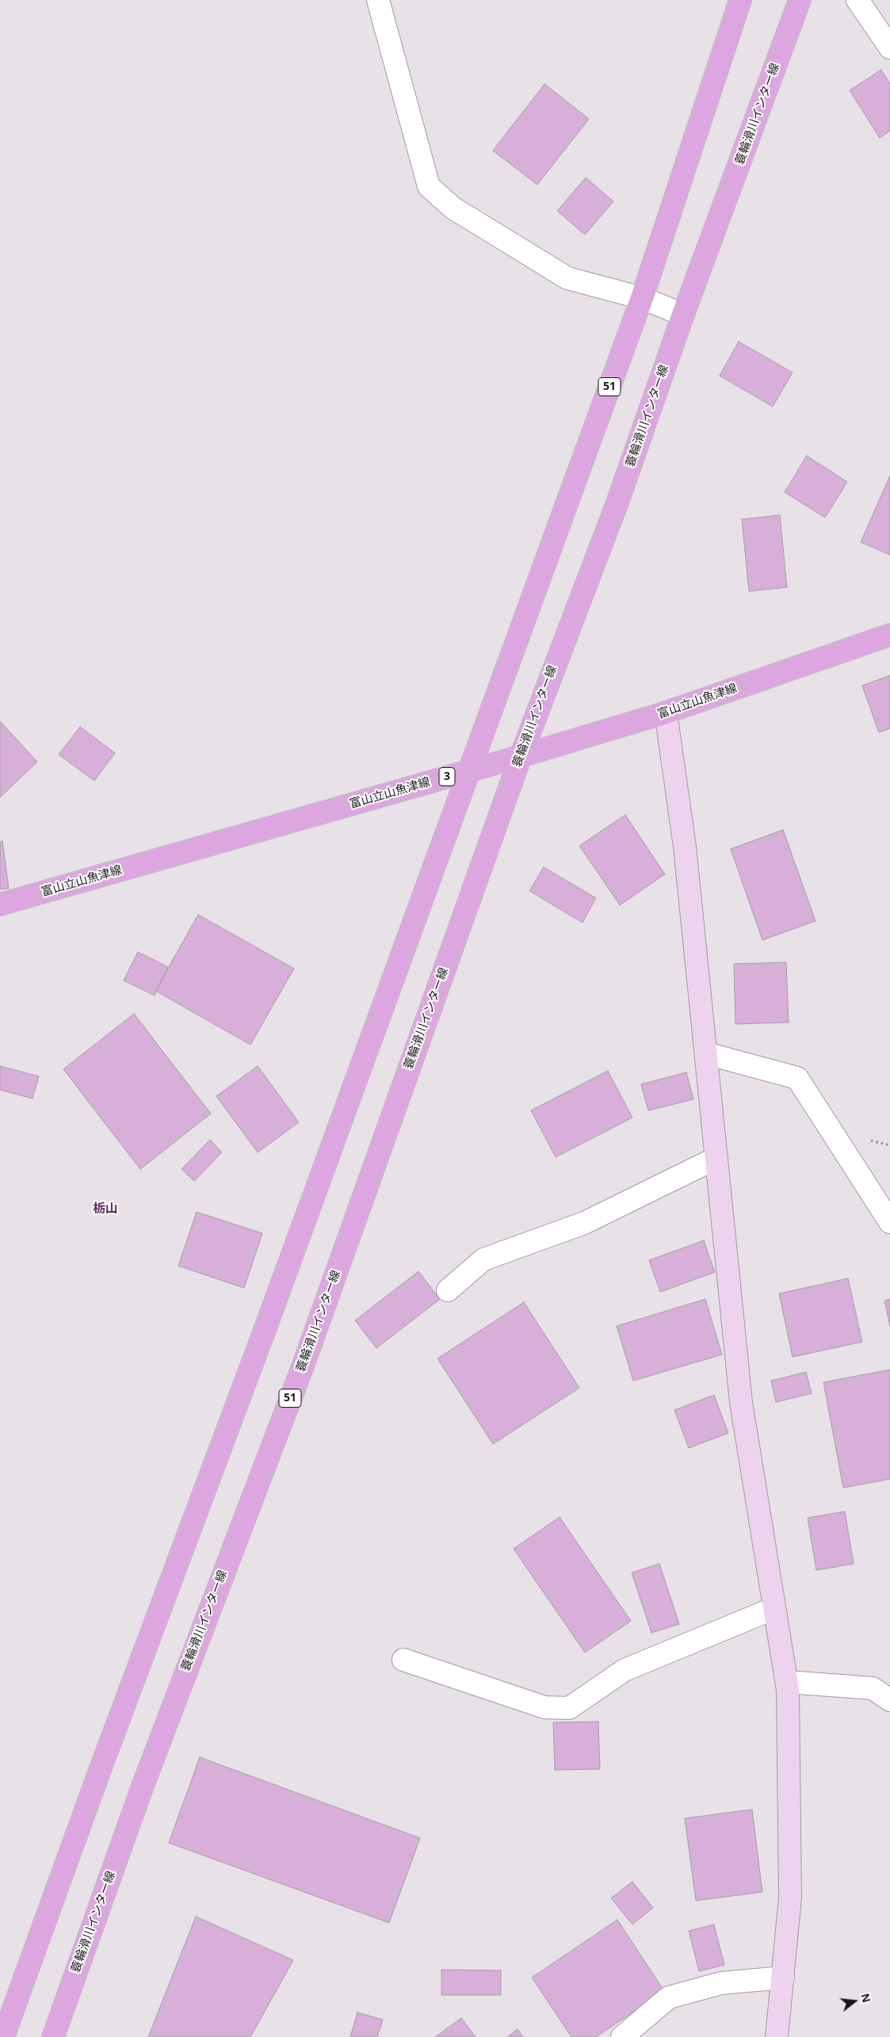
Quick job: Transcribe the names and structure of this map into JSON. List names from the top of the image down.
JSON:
{
  "streets": {
    "main road": [
      "蓑輪滑川インター線",
      "51",
      "富山立山魚津線",
      "3"
    ]
  },
  "crossings": [
    ["蓑輪滑川インター線", "富山立山魚津線"],
    ["51", "富山立山魚津線"]
  ],
  "districts": ["栃山"],
  "north": "right"
}
